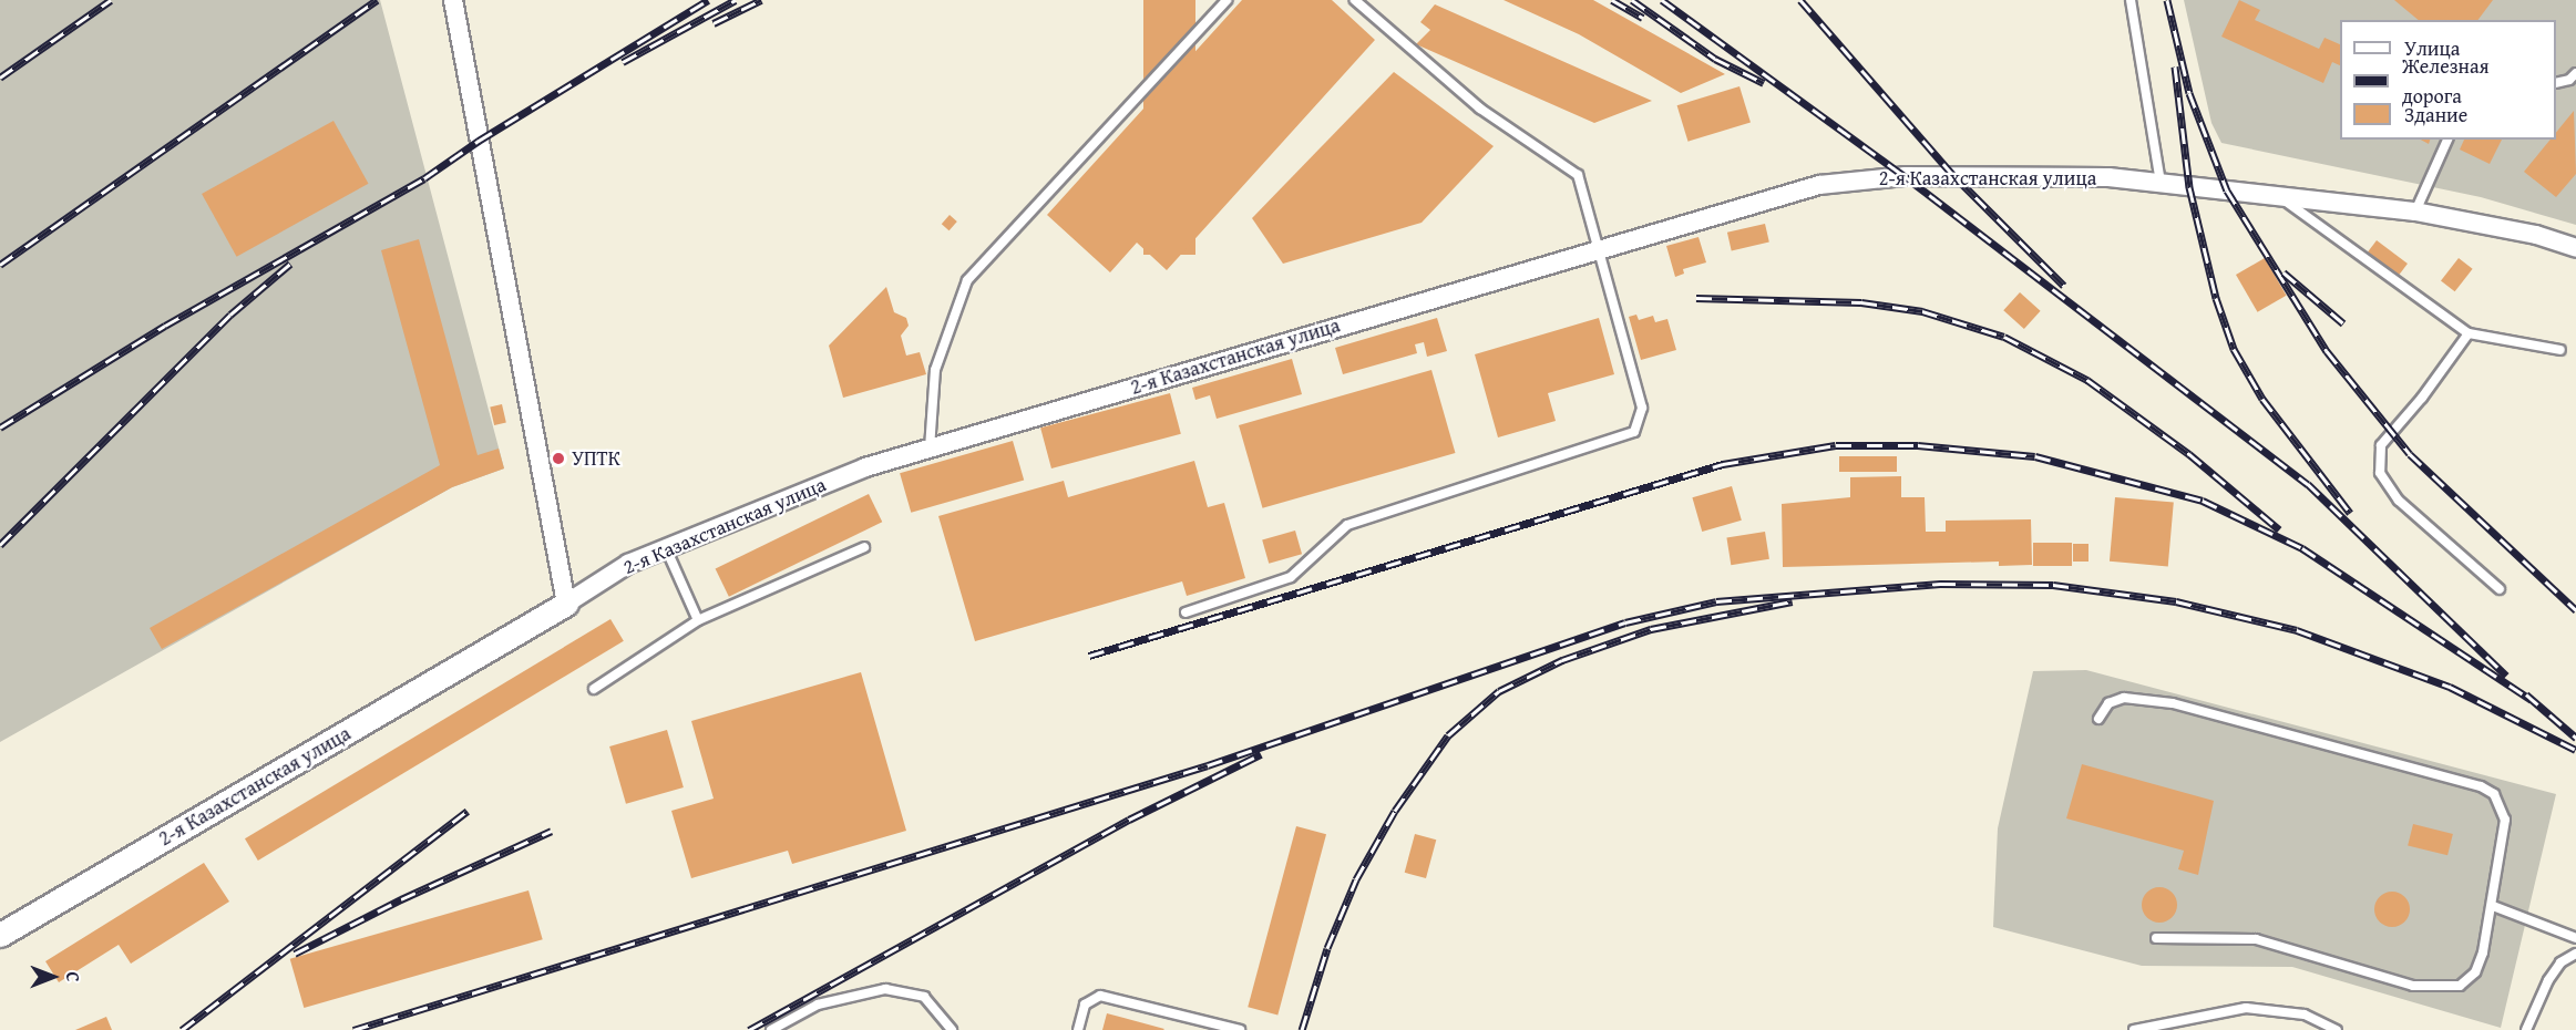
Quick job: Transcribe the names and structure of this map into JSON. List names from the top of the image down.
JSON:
{
  "streets": {
    "street": ["2-я Казахстанская улица"]
  },
  "places": ["УПТК"],
  "legend": ["Улица", "Железная дорога", "Здание"],
  "north": "right"
}
